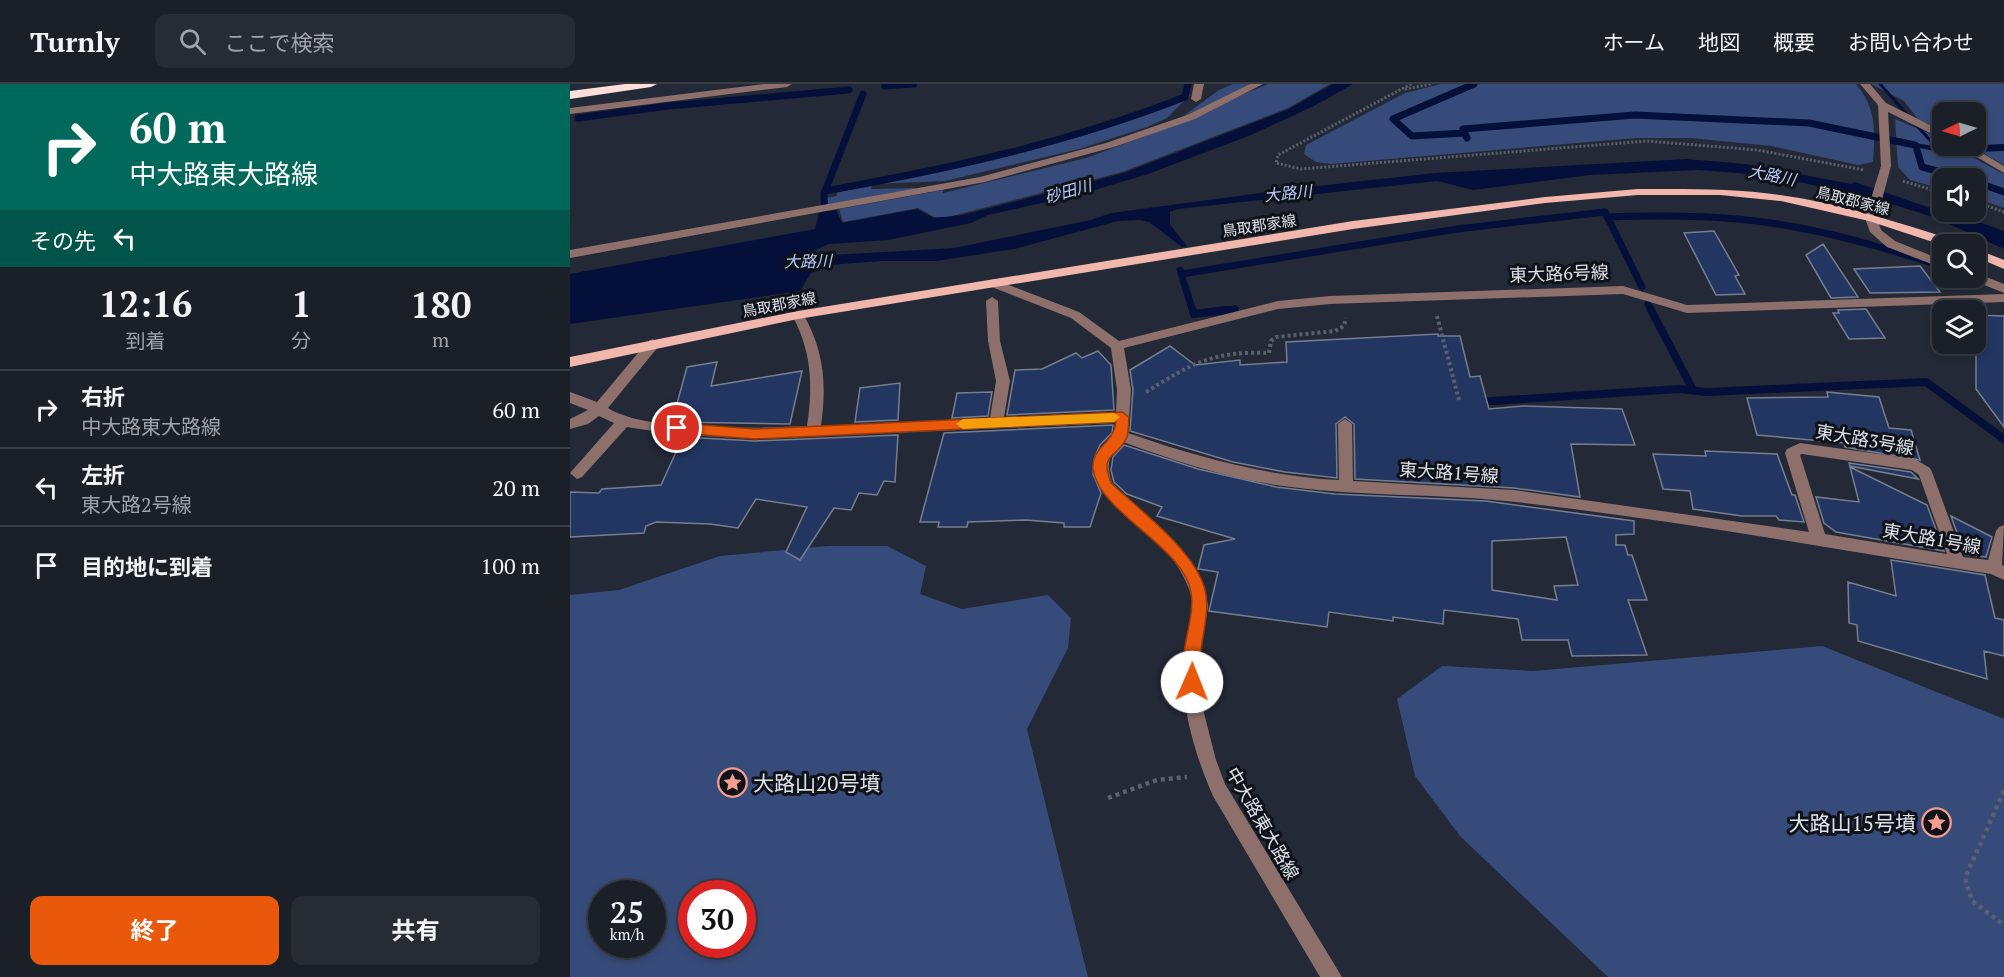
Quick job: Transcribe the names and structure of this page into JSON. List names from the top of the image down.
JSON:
{
  "streets": {
    "main road": ["鳥取郡家線"],
    "street": [
      "東大路6号線",
      "東大路3号線",
      "東大路1号線",
      "中大路東大路線"
    ]
  },
  "crossings": [
    ["東大路3号線", "東大路1号線"],
    ["東大路1号線", "中大路東大路線"]
  ],
  "water": ["大路川", "砂田川"],
  "places": {
    "place": ["大路山20号墳", "大路山15号墳"]
  },
  "north": "left",
  "page": {
    "header": "Turnly",
    "search": "ここで検索",
    "nav": [
      "ホーム",
      "地図",
      "概要",
      "お問い合わせ"
    ],
    "turn": ["60 m", "中大路東大路線"],
    "then": "その先",
    "eta": [
      "12:16",
      "到着",
      "1",
      "分",
      "180",
      "m"
    ],
    "list": [
      {
        "name": "右折",
        "note": "中大路東大路線",
        "value": "60 m"
      },
      {
        "name": "左折",
        "note": "東大路2号線",
        "value": "20 m"
      },
      {
        "name": "目的地に到着",
        "value": "100 m"
      }
    ],
    "speed": "25 km/h",
    "limit": "30",
    "buttons": ["終了", "共有"]
  }
}
